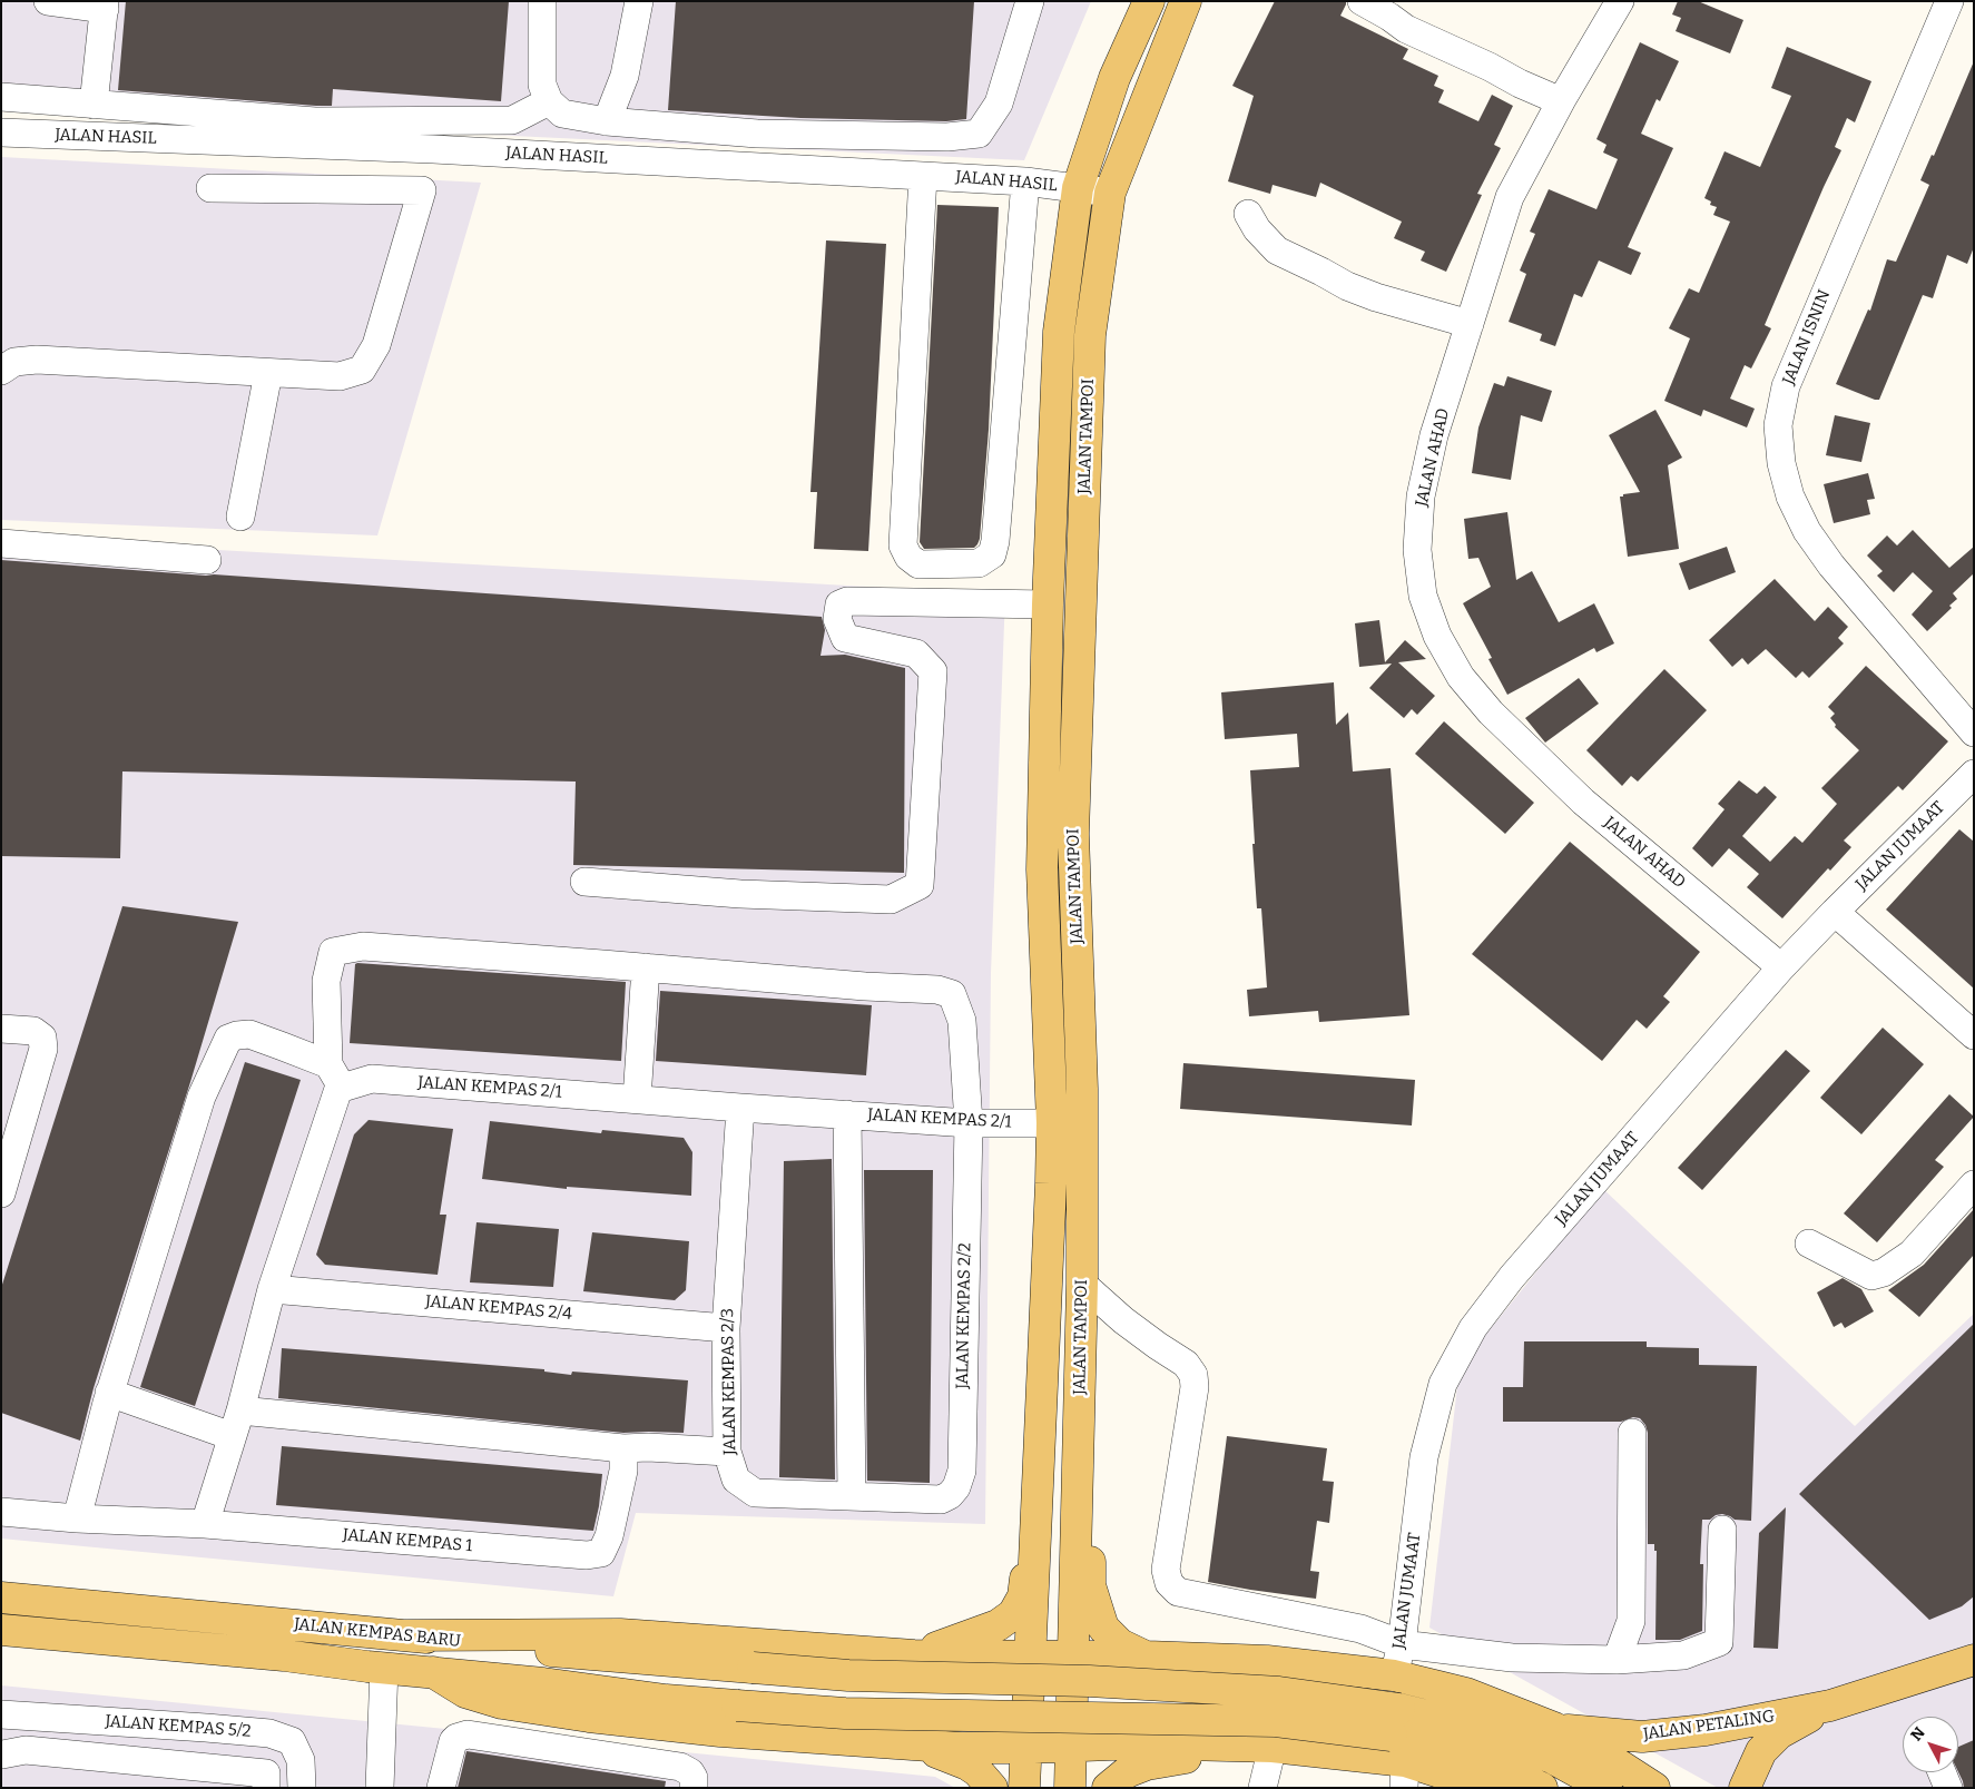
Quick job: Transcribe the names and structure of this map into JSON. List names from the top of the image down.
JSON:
{
  "streets": {
    "main road": ["JALAN TAMPOI", "JALAN KEMPAS BARU", "JALAN PETALING"],
    "street": [
      "JALAN HASIL",
      "JALAN ISNIN",
      "JALAN AHAD",
      "JALAN JUMAAT",
      "JALAN KEMPAS 2/1",
      "JALAN KEMPAS 2/4",
      "JALAN KEMPAS 2/2",
      "JALAN KEMPAS 2/3",
      "JALAN KEMPAS 1",
      "JALAN KEMPAS 5/2"
    ]
  },
  "crossings": [
    ["JALAN HASIL", "JALAN TAMPOI"],
    ["JALAN TAMPOI", "JALAN KEMPAS 2/1"],
    ["JALAN AHAD", "JALAN JUMAAT"],
    ["JALAN KEMPAS 2/1", "JALAN KEMPAS 2/2"],
    ["JALAN KEMPAS 2/1", "JALAN KEMPAS 2/3"],
    ["JALAN KEMPAS 2/4", "JALAN KEMPAS 2/3"],
    ["JALAN KEMPAS 2/2", "JALAN KEMPAS 2/3"]
  ],
  "north": "top left"
}
